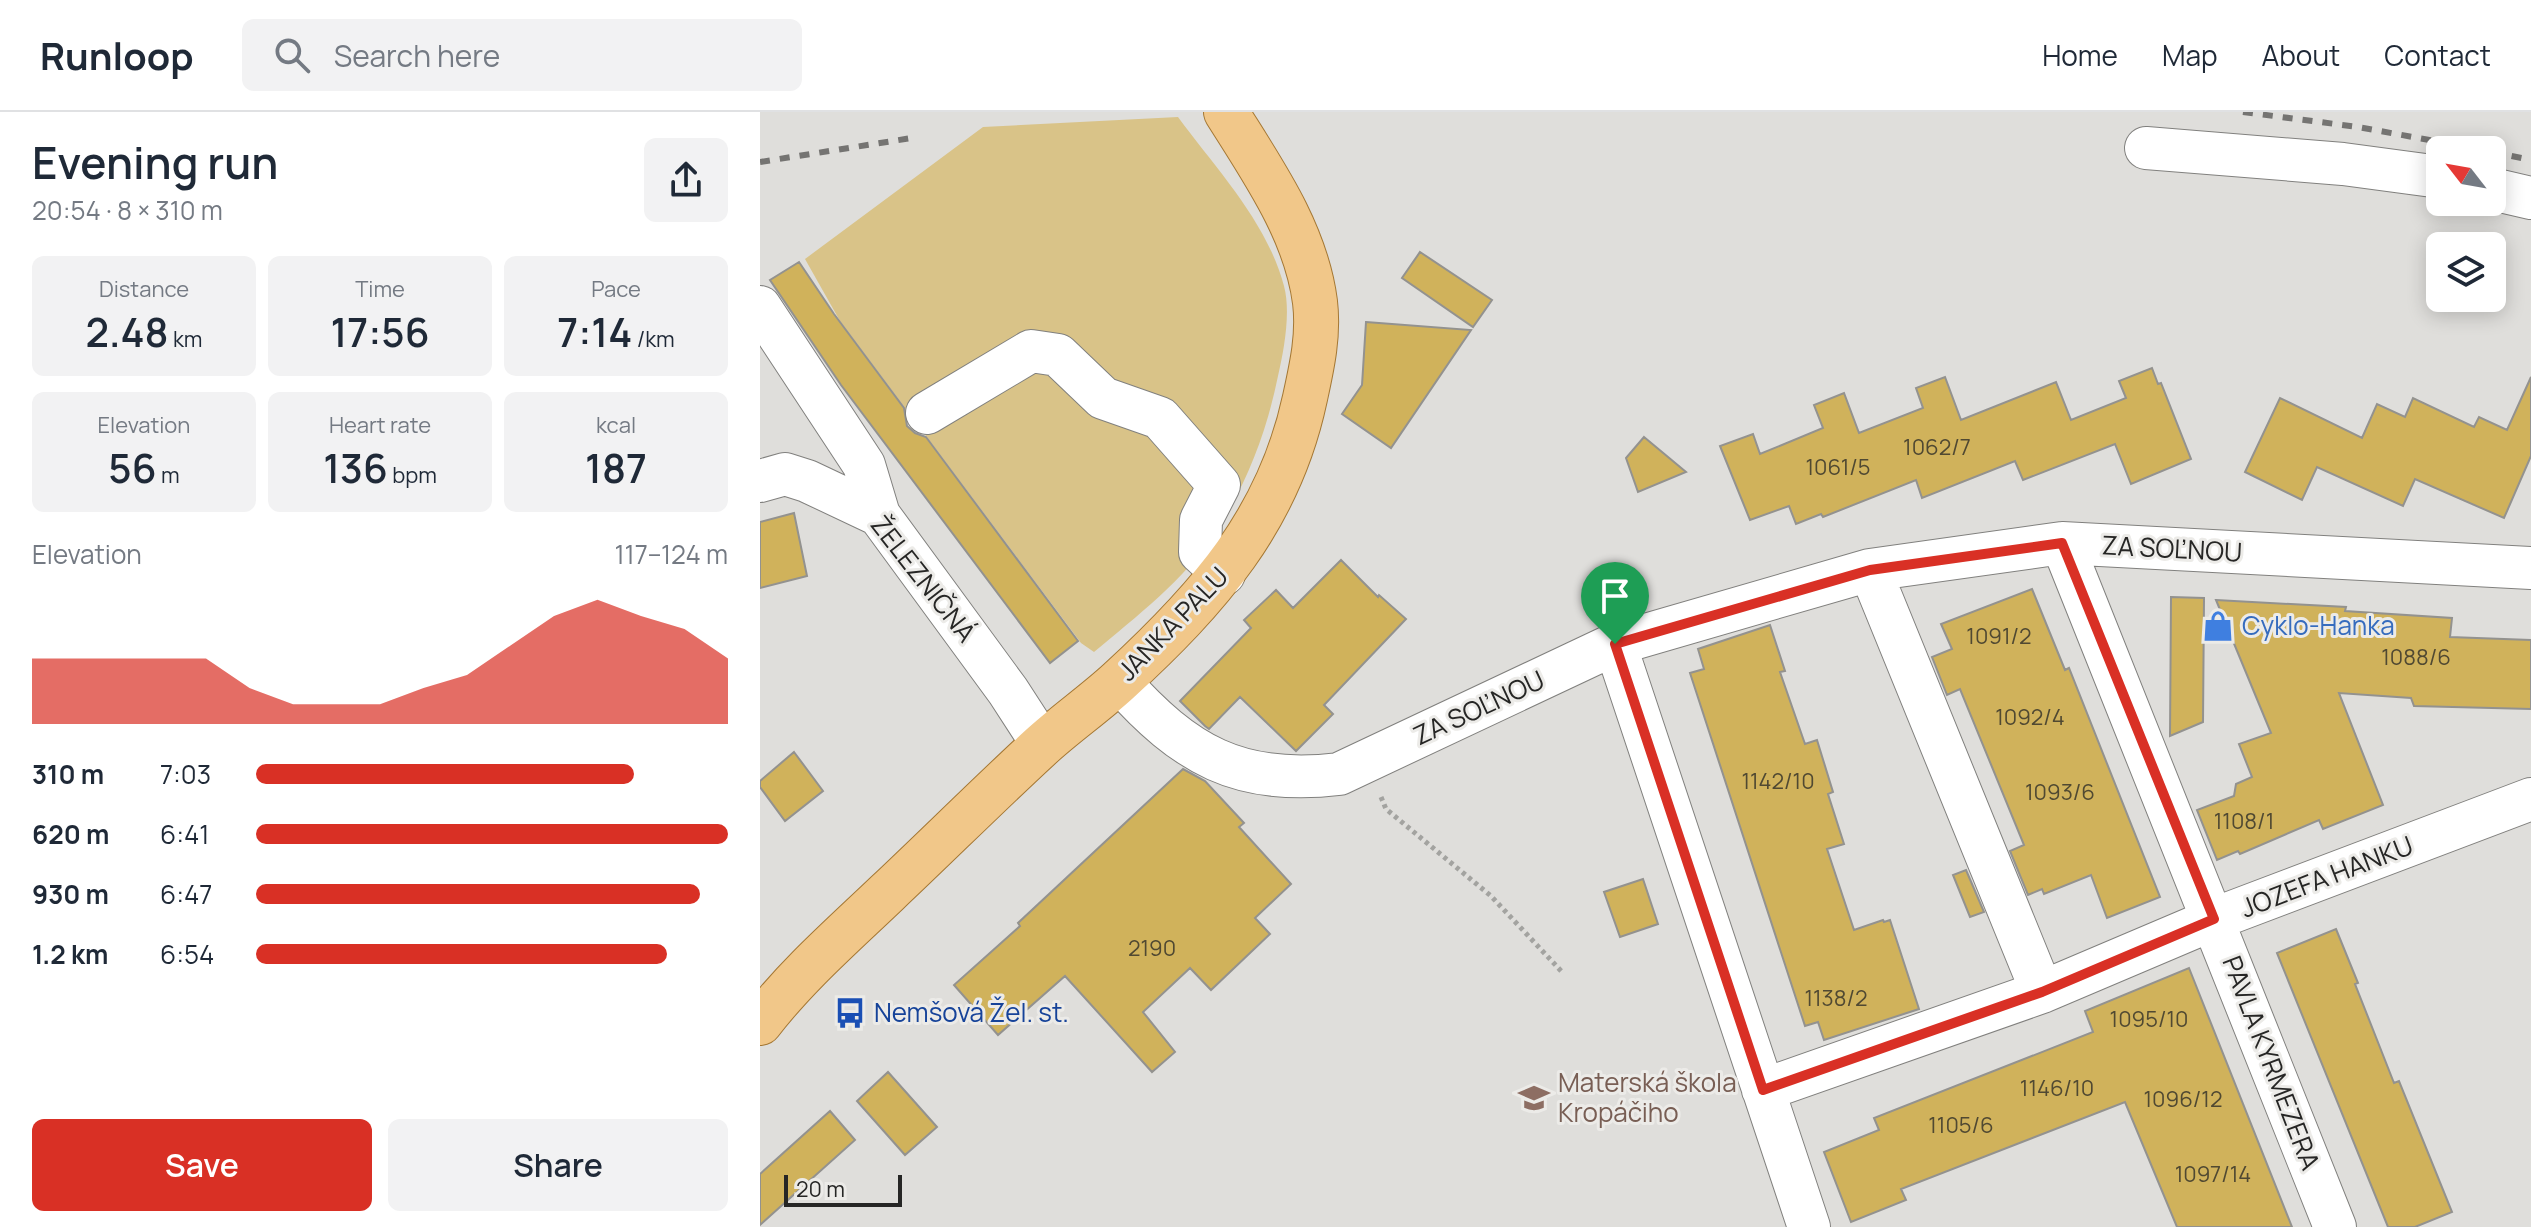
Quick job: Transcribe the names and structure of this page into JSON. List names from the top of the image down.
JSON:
{
  "streets": {
    "main road": ["JANKA PALU"],
    "street": [
      "ZA SOĽNOU",
      "ŽELEZNIČNÁ",
      "JOZEFA HANKU",
      "PAVLA KYRMEZERA"
    ]
  },
  "crossings": [
    ["ZA SOĽNOU", "JANKA PALU"],
    ["ZA SOĽNOU", "PAVLA KYRMEZERA"],
    ["ŽELEZNIČNÁ", "JANKA PALU"],
    ["JOZEFA HANKU", "PAVLA KYRMEZERA"]
  ],
  "places": {
    "shop": ["Cyklo-Hanka"],
    "bus stop": ["Nemšová Žel. st."],
    "school or university": ["Materská škola Kropáčiho"]
  },
  "house_numbers": [
    "1062/7",
    "1061/5",
    "1091/2",
    "1088/6",
    "1092/4",
    "1142/10",
    "1093/6",
    "1108/1",
    "2190",
    "1138/2",
    "1095/10",
    "1146/10",
    "1096/12",
    "1105/6",
    "1097/14"
  ],
  "scale_bar": "20 m",
  "north": "top left",
  "page": {
    "header": "Runloop",
    "search": "Search here",
    "nav": [
      "Home",
      "Map",
      "About",
      "Contact"
    ],
    "heading": ["Evening run", "20:54 · 8 × 310 m"],
    "stats": [
      ["Distance", "2.48 km"],
      ["Time", "17:56"],
      ["Pace", "7:14 /km"],
      ["Elevation", "56 m"],
      ["Heart rate", "136 bpm"],
      ["kcal", "187"]
    ],
    "chart": ["Elevation", "117–124 m"],
    "list": [
      {
        "name": "310 m",
        "note": "7:03"
      },
      {
        "name": "620 m",
        "note": "6:41"
      },
      {
        "name": "930 m",
        "note": "6:47"
      },
      {
        "name": "1.2 km",
        "note": "6:54"
      }
    ],
    "buttons": ["Save", "Share"],
    "scale": "20 m"
  }
}
